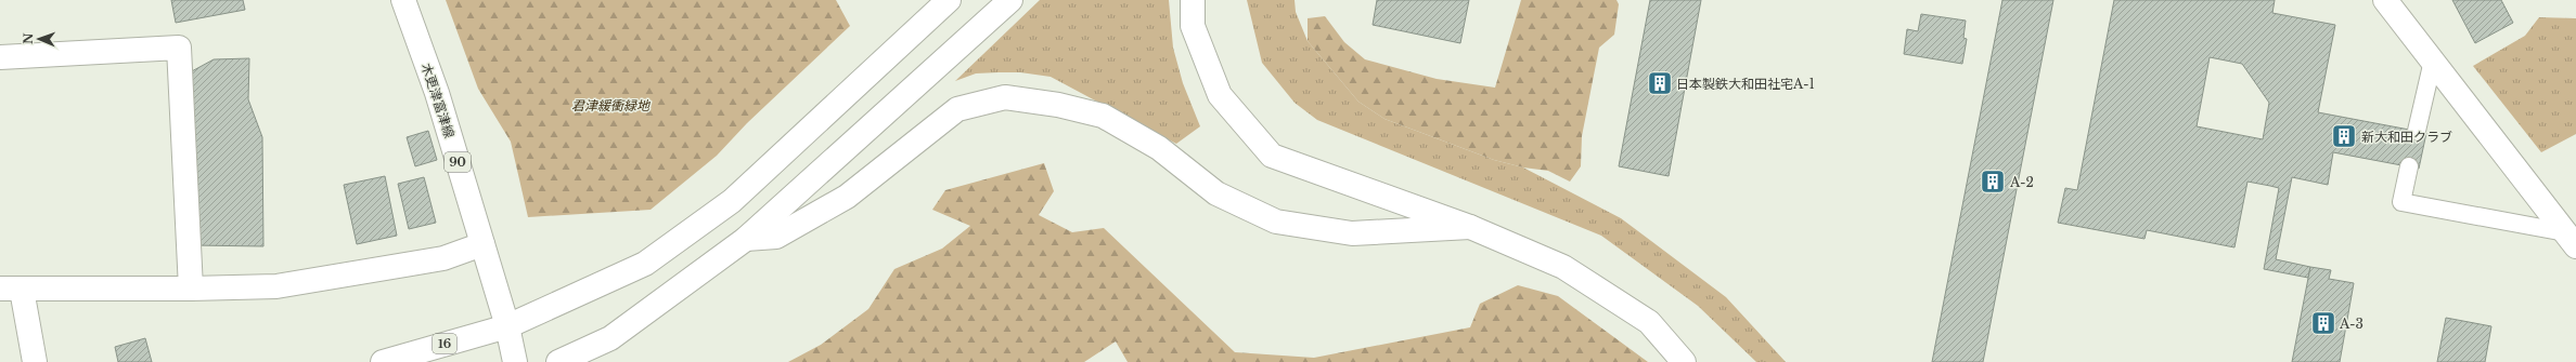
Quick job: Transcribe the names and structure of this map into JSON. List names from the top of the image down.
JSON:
{
  "streets": {
    "main road": ["木更津富津線", "90", "16"]
  },
  "crossings": [
    ["木更津富津線", "16"]
  ],
  "parks": ["君津緩衝緑地"],
  "places": {
    "building": [
      "日本製鉄大和田社宅A-1",
      "新大和田クラブ",
      "A-2",
      "A-3"
    ]
  },
  "north": "left"
}
